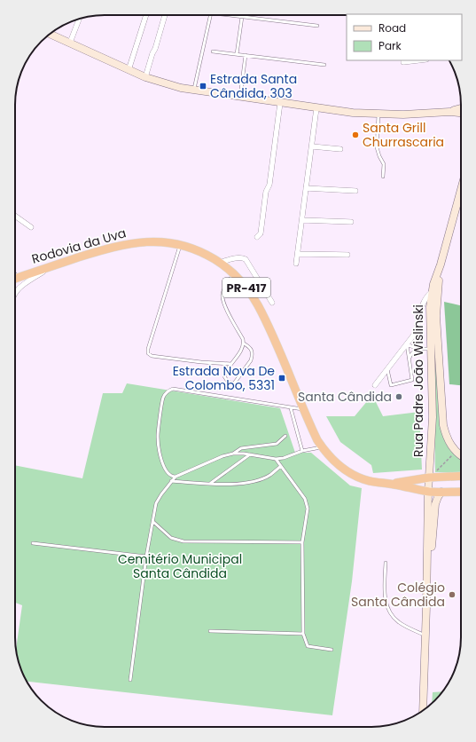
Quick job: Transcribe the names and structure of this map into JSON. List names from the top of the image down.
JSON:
{
  "streets": {
    "highway": ["Rodovia da Uva", "PR-417"],
    "main road": ["Rua Padre João Wislinski"]
  },
  "crossings": [
    ["Rodovia da Uva", "Rua Padre João Wislinski"]
  ],
  "parks": ["Cemitério Municipal Santa Cândida"],
  "places": {
    "transit": ["Estrada Santa Cândida, 303", "Estrada Nova De Colombo, 5331"],
    "other": ["Santa Grill Churrascaria", "Santa Cândida", "Colégio Santa Cândida"]
  },
  "legend": ["Road", "Park"]
}
